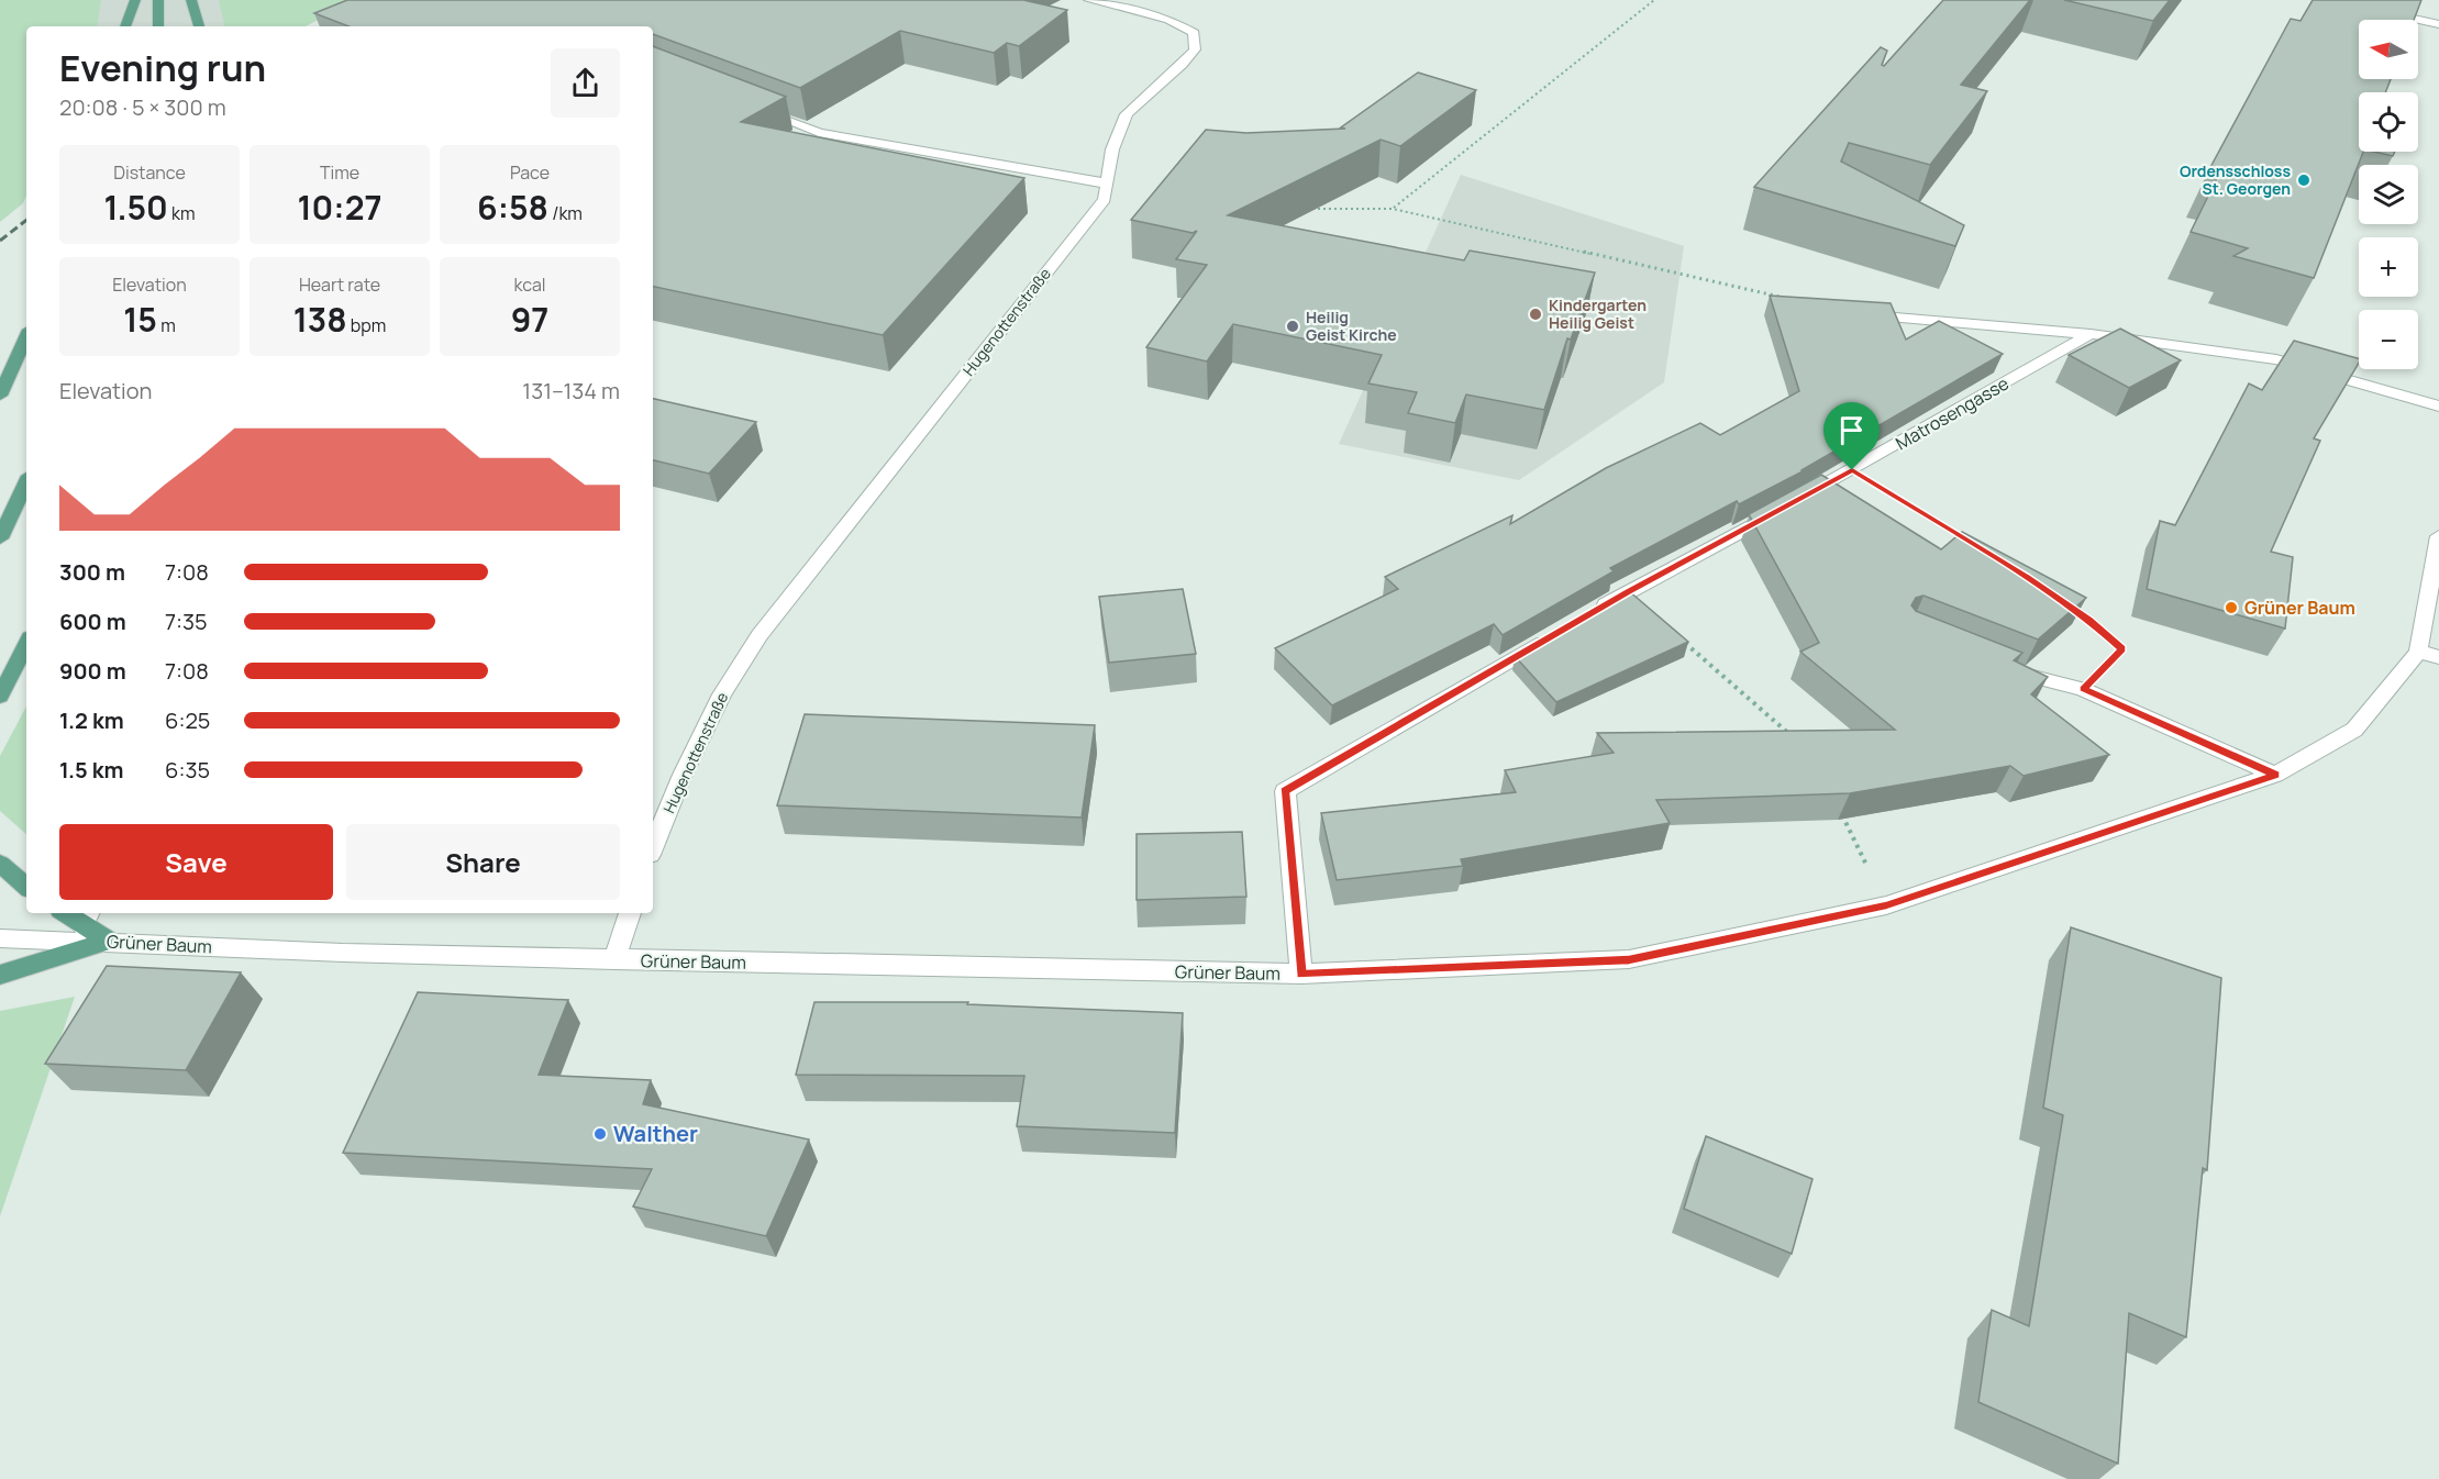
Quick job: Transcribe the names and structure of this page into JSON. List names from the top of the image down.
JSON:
{
  "streets": {
    "street": ["Hugenottenstraße", "Matrosengasse", "Grüner Baum"]
  },
  "places": [
    "Ordensschloss St. Georgen",
    "Kindergarten Heilig Geist",
    "Heilig Geist Kirche",
    "Grüner Baum",
    "Walther"
  ],
  "north": "left",
  "page": {
    "map_buttons": ["+", "−"],
    "heading": ["Evening run", "20:08 · 5 × 300 m"],
    "stats": [
      ["Distance", "1.50 km"],
      ["Time", "10:27"],
      ["Pace", "6:58 /km"],
      ["Elevation", "15 m"],
      ["Heart rate", "138 bpm"],
      ["kcal", "97"]
    ],
    "chart": ["Elevation", "131–134 m"],
    "list": [
      {
        "name": "300 m",
        "note": "7:08"
      },
      {
        "name": "600 m",
        "note": "7:35"
      },
      {
        "name": "900 m",
        "note": "7:08"
      },
      {
        "name": "1.2 km",
        "note": "6:25"
      },
      {
        "name": "1.5 km",
        "note": "6:35"
      }
    ],
    "buttons": ["Save", "Share"]
  }
}
